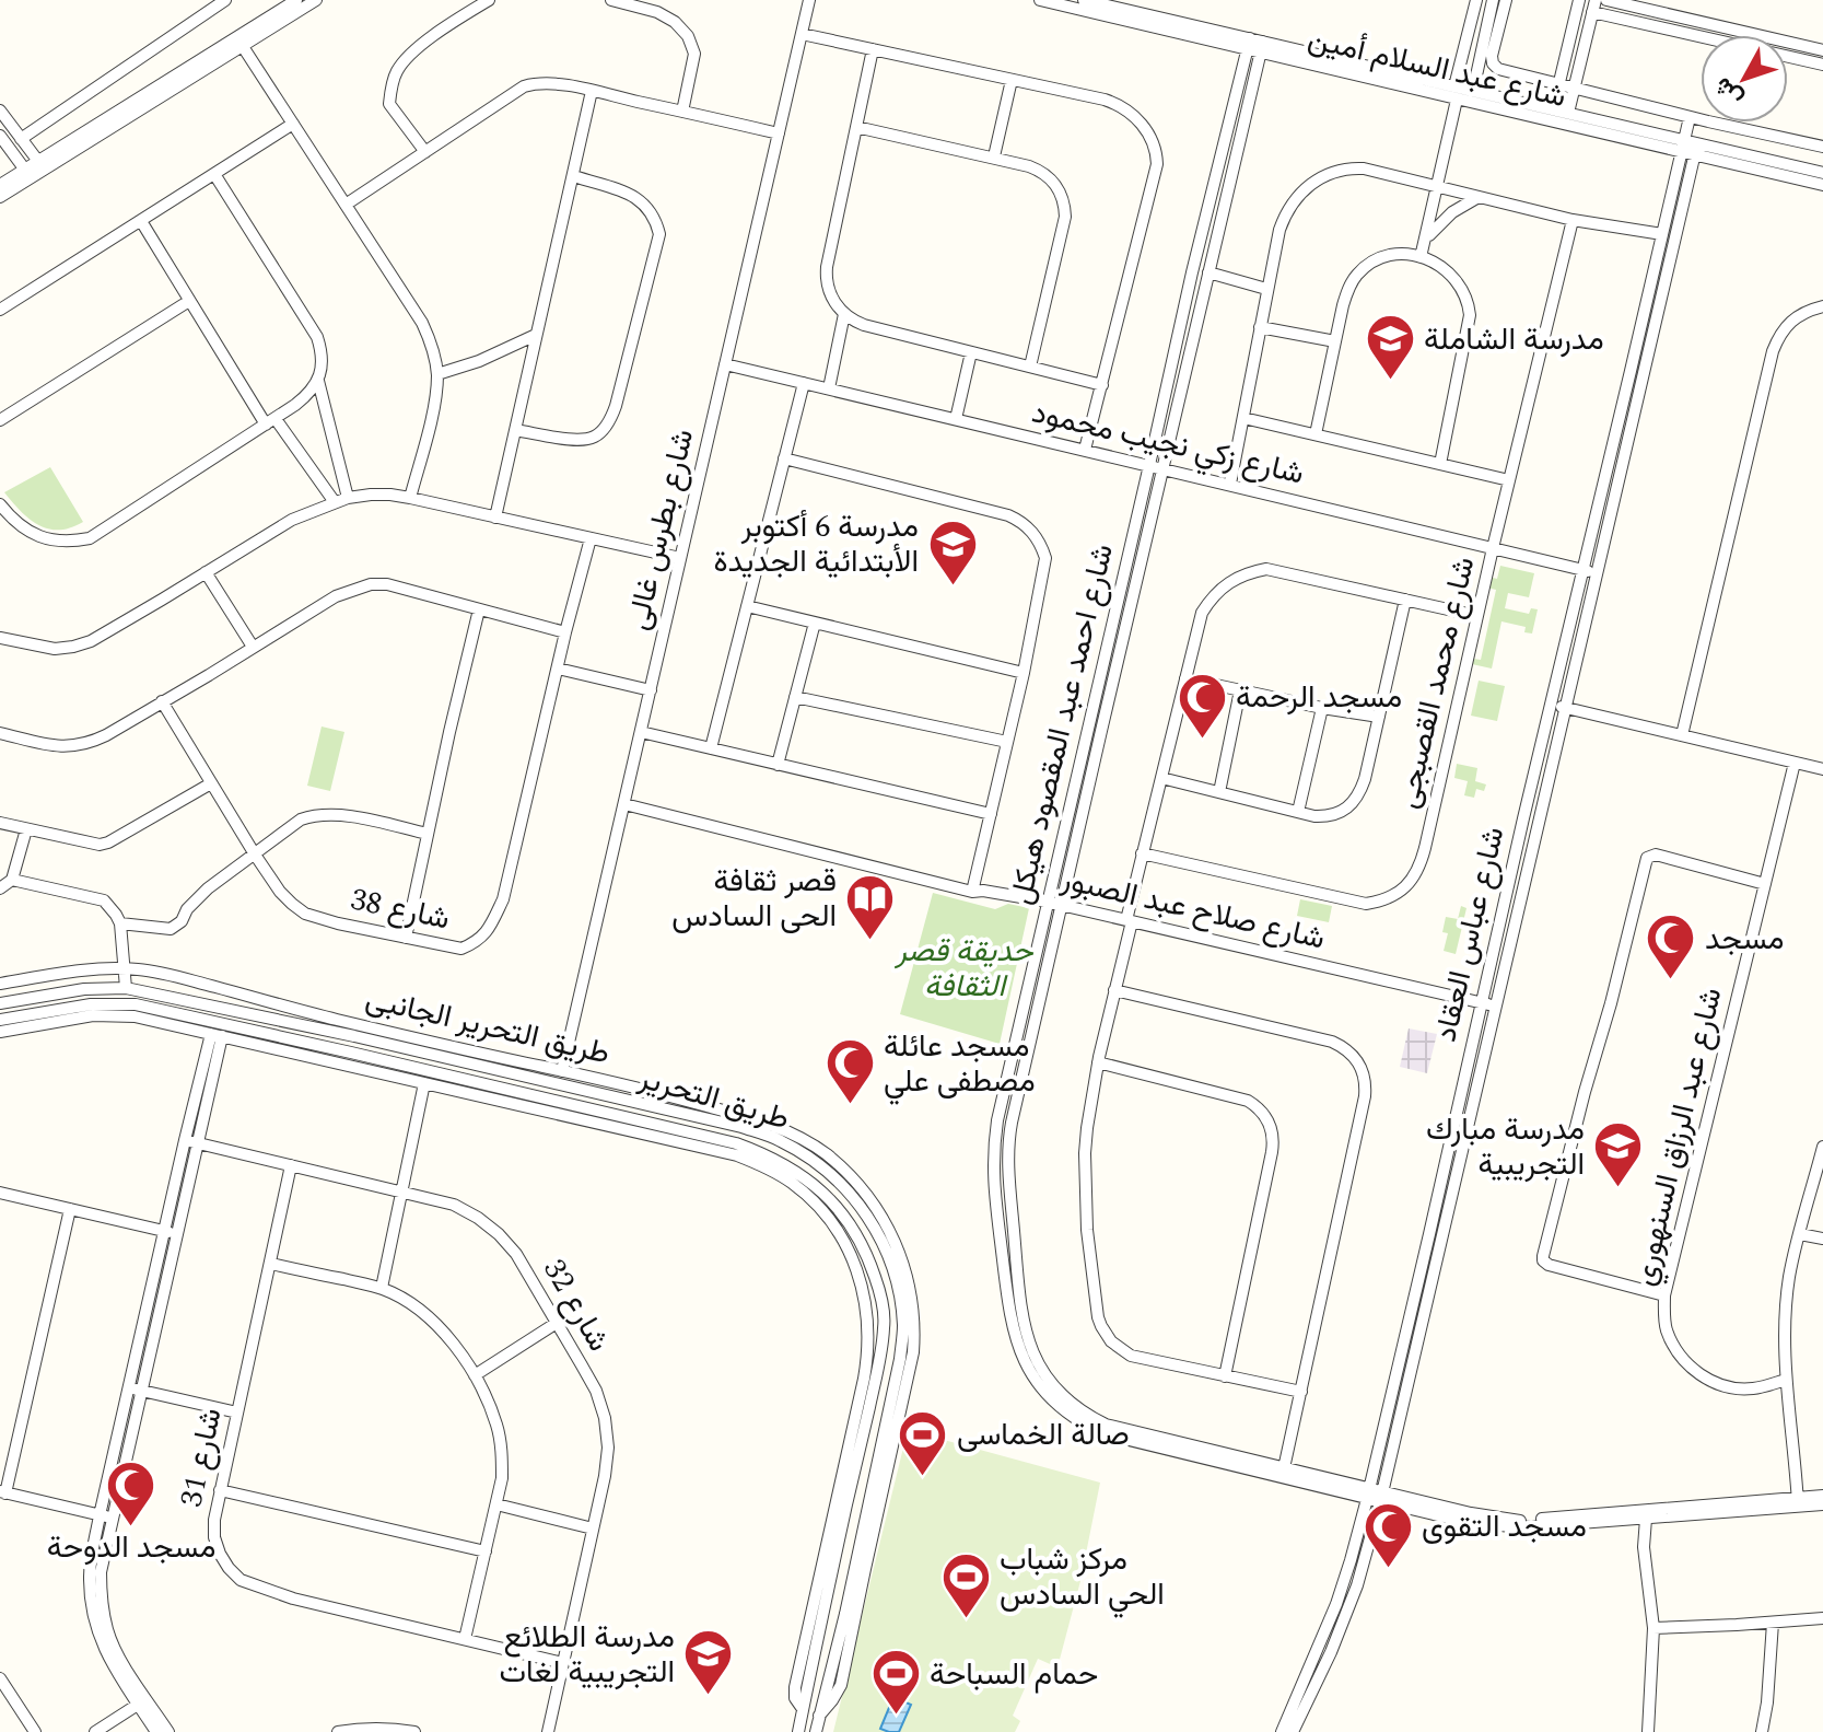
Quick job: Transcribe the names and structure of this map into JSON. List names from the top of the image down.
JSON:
{
  "streets": {
    "street": [
      "شارع عبد السلام أمين",
      "شارع زكي نجيب محمود",
      "شارع بطرس غالى",
      "شارع محمد القصبجى",
      "شارع احمد عبد المقصود هيكل",
      "شارع 38",
      "شارع صلاح عبد الصبور",
      "شارع عباس العقاد",
      "طريق التحرير الجانبى",
      "طريق التحرير",
      "شارع عبد الرزاق السنهوري",
      "شارع 32",
      "شارع 31"
    ]
  },
  "crossings": [
    ["شارع عبد السلام أمين", "شارع احمد عبد المقصود هيكل"],
    ["شارع عبد السلام أمين", "شارع عباس العقاد"],
    ["شارع زكي نجيب محمود", "شارع بطرس غالى"],
    ["شارع زكي نجيب محمود", "شارع محمد القصبجى"],
    ["شارع زكي نجيب محمود", "شارع احمد عبد المقصود هيكل"],
    ["شارع زكي نجيب محمود", "شارع عباس العقاد"],
    ["شارع بطرس غالى", "شارع صلاح عبد الصبور"],
    ["شارع بطرس غالى", "طريق التحرير الجانبى"],
    ["شارع احمد عبد المقصود هيكل", "شارع صلاح عبد الصبور"],
    ["شارع احمد عبد المقصود هيكل", "شارع عباس العقاد"],
    ["شارع صلاح عبد الصبور", "شارع عباس العقاد"],
    ["طريق التحرير الجانبى", "طريق التحرير"],
    ["شارع 32", "شارع 31"]
  ],
  "parks": ["حديقة قصر الثقافة"],
  "places": {
    "school or university": [
      "مدرسة الشاملة",
      "مدرسة 6 أكتوبر الأبتدائية الجديدة",
      "مدرسة مبارك التجريبية",
      "مدرسة الطلائع التجريبية لغات"
    ],
    "mosque": [
      "مسجد الرحمة",
      "مسجد",
      "مسجد عائلة مصطفى علي",
      "مسجد الدوحة",
      "مسجد التقوى"
    ],
    "library": ["قصر ثقافة الحى السادس"],
    "sports": ["صالة الخماسى", "مركز شباب الحي السادس", "حمام السباحة"]
  },
  "north": "bottom left"
}
